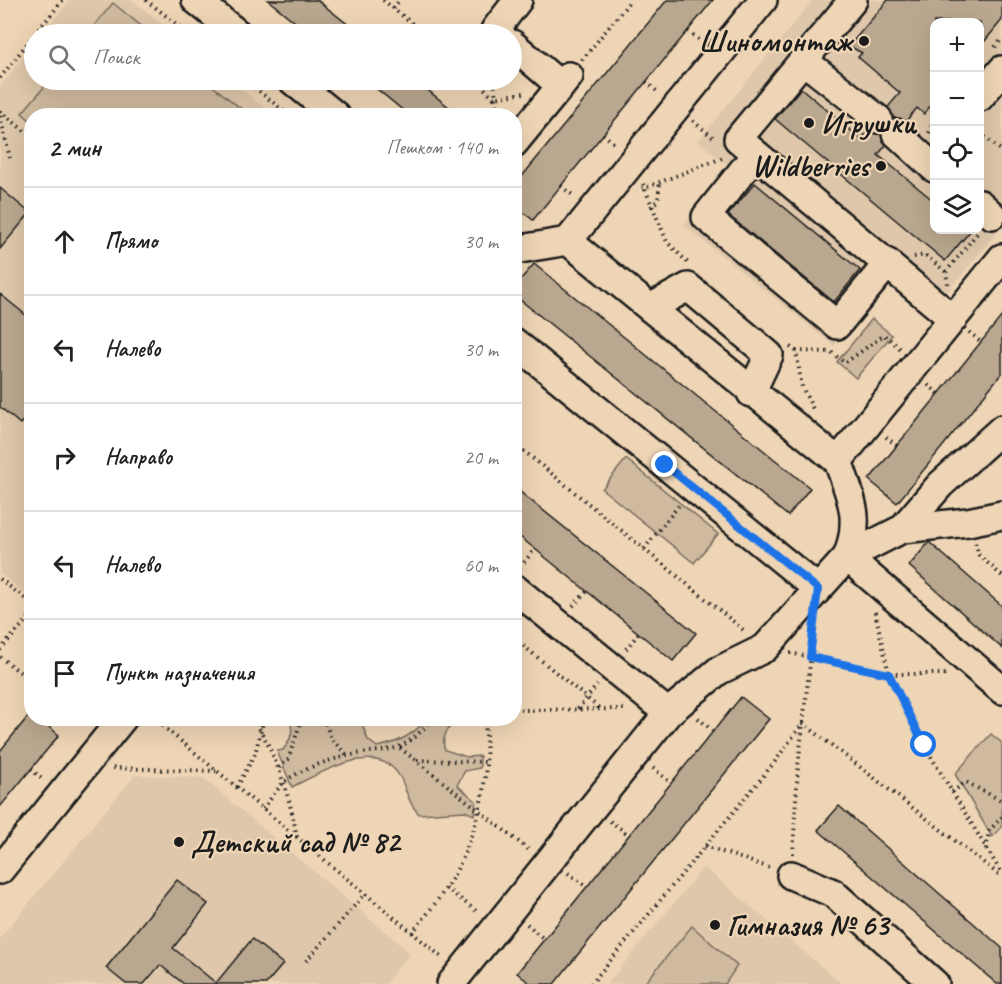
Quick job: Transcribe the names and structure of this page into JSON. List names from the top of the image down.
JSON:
{
  "places": [
    "Шиномонтаж",
    "Игрушки",
    "Wildberries",
    "Детский сад № 82",
    "Гимназия № 63"
  ],
  "page": {
    "map_buttons": ["+", "−"],
    "search": "Поиск",
    "heading": ["2 мин", "Пешком · 140 m"],
    "list": [
      ["Прямо", "30 m"],
      ["Налево", "30 m"],
      ["Направо", "20 m"],
      ["Налево", "60 m"],
      "Пункт назначения"
    ]
  }
}
